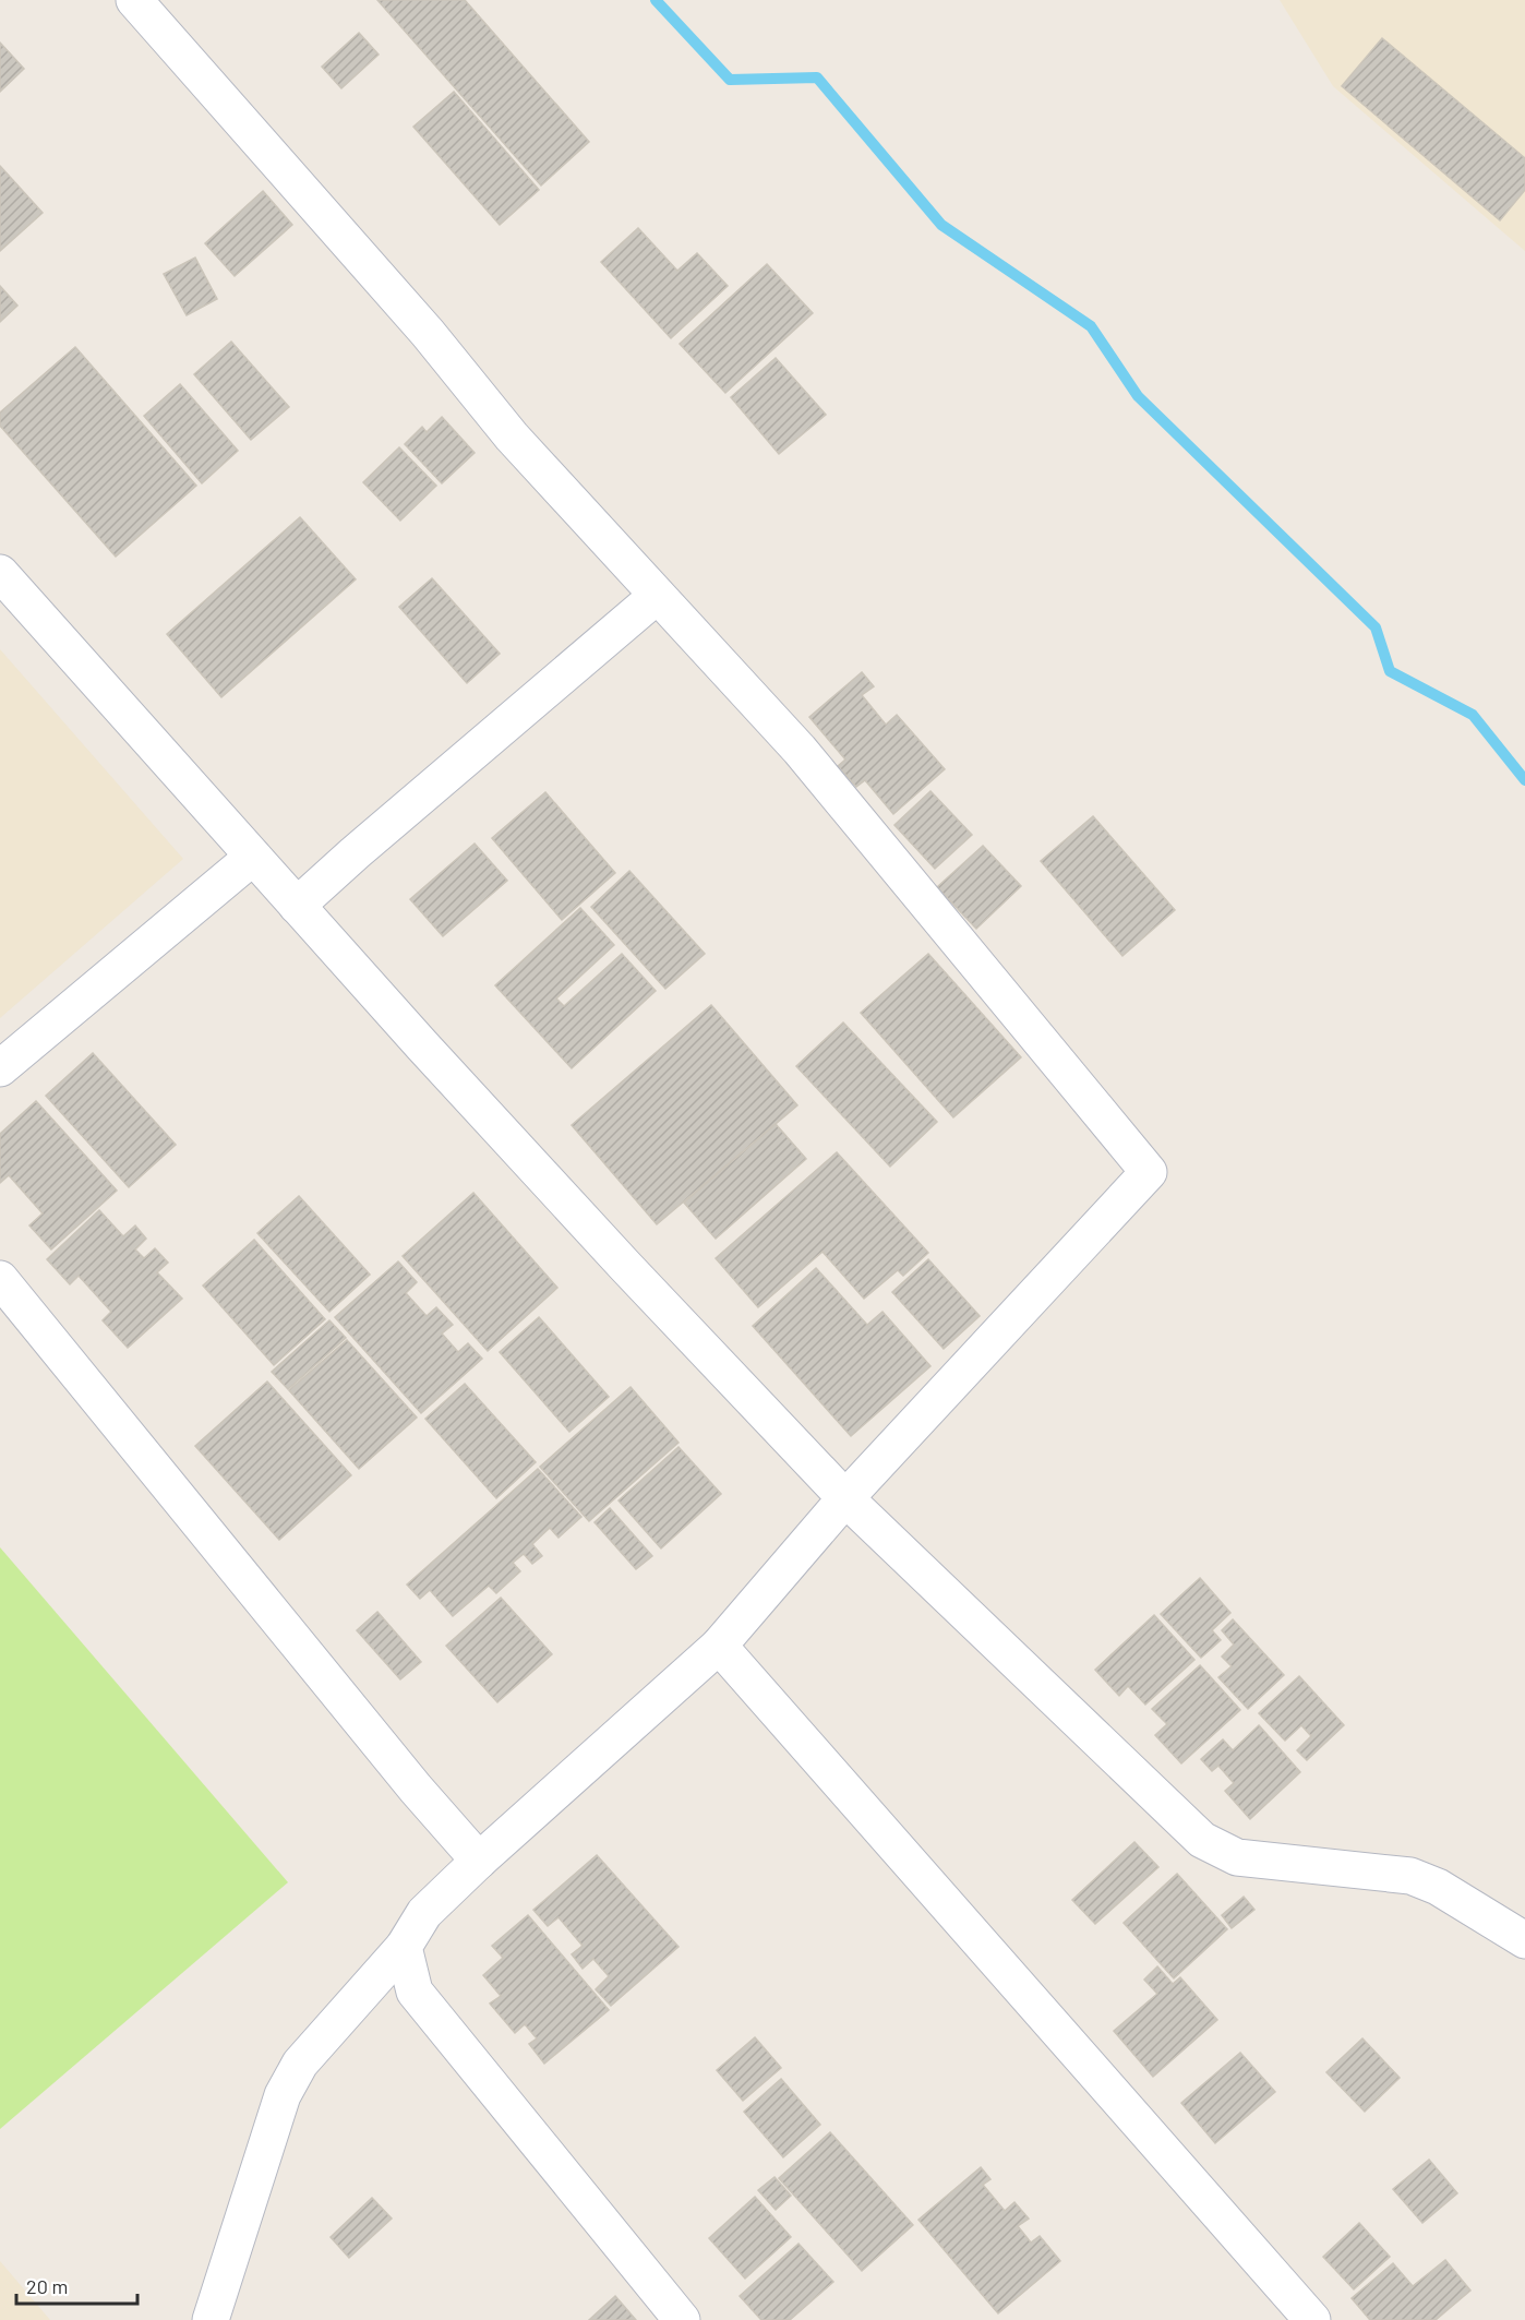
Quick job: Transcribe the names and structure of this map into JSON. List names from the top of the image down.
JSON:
{
  "scale_bar": "20 m"
}
